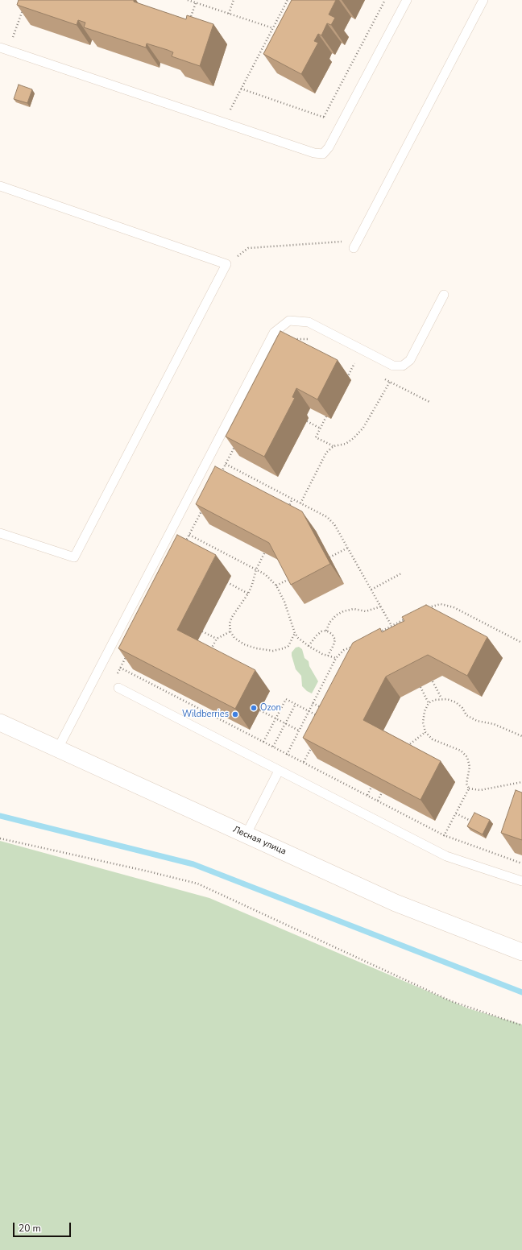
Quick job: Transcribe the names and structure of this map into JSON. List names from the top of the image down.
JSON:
{
  "streets": {
    "street": ["Лесная улица"]
  },
  "places": ["Ozon", "Wildberries"],
  "scale_bar": "20 m"
}
